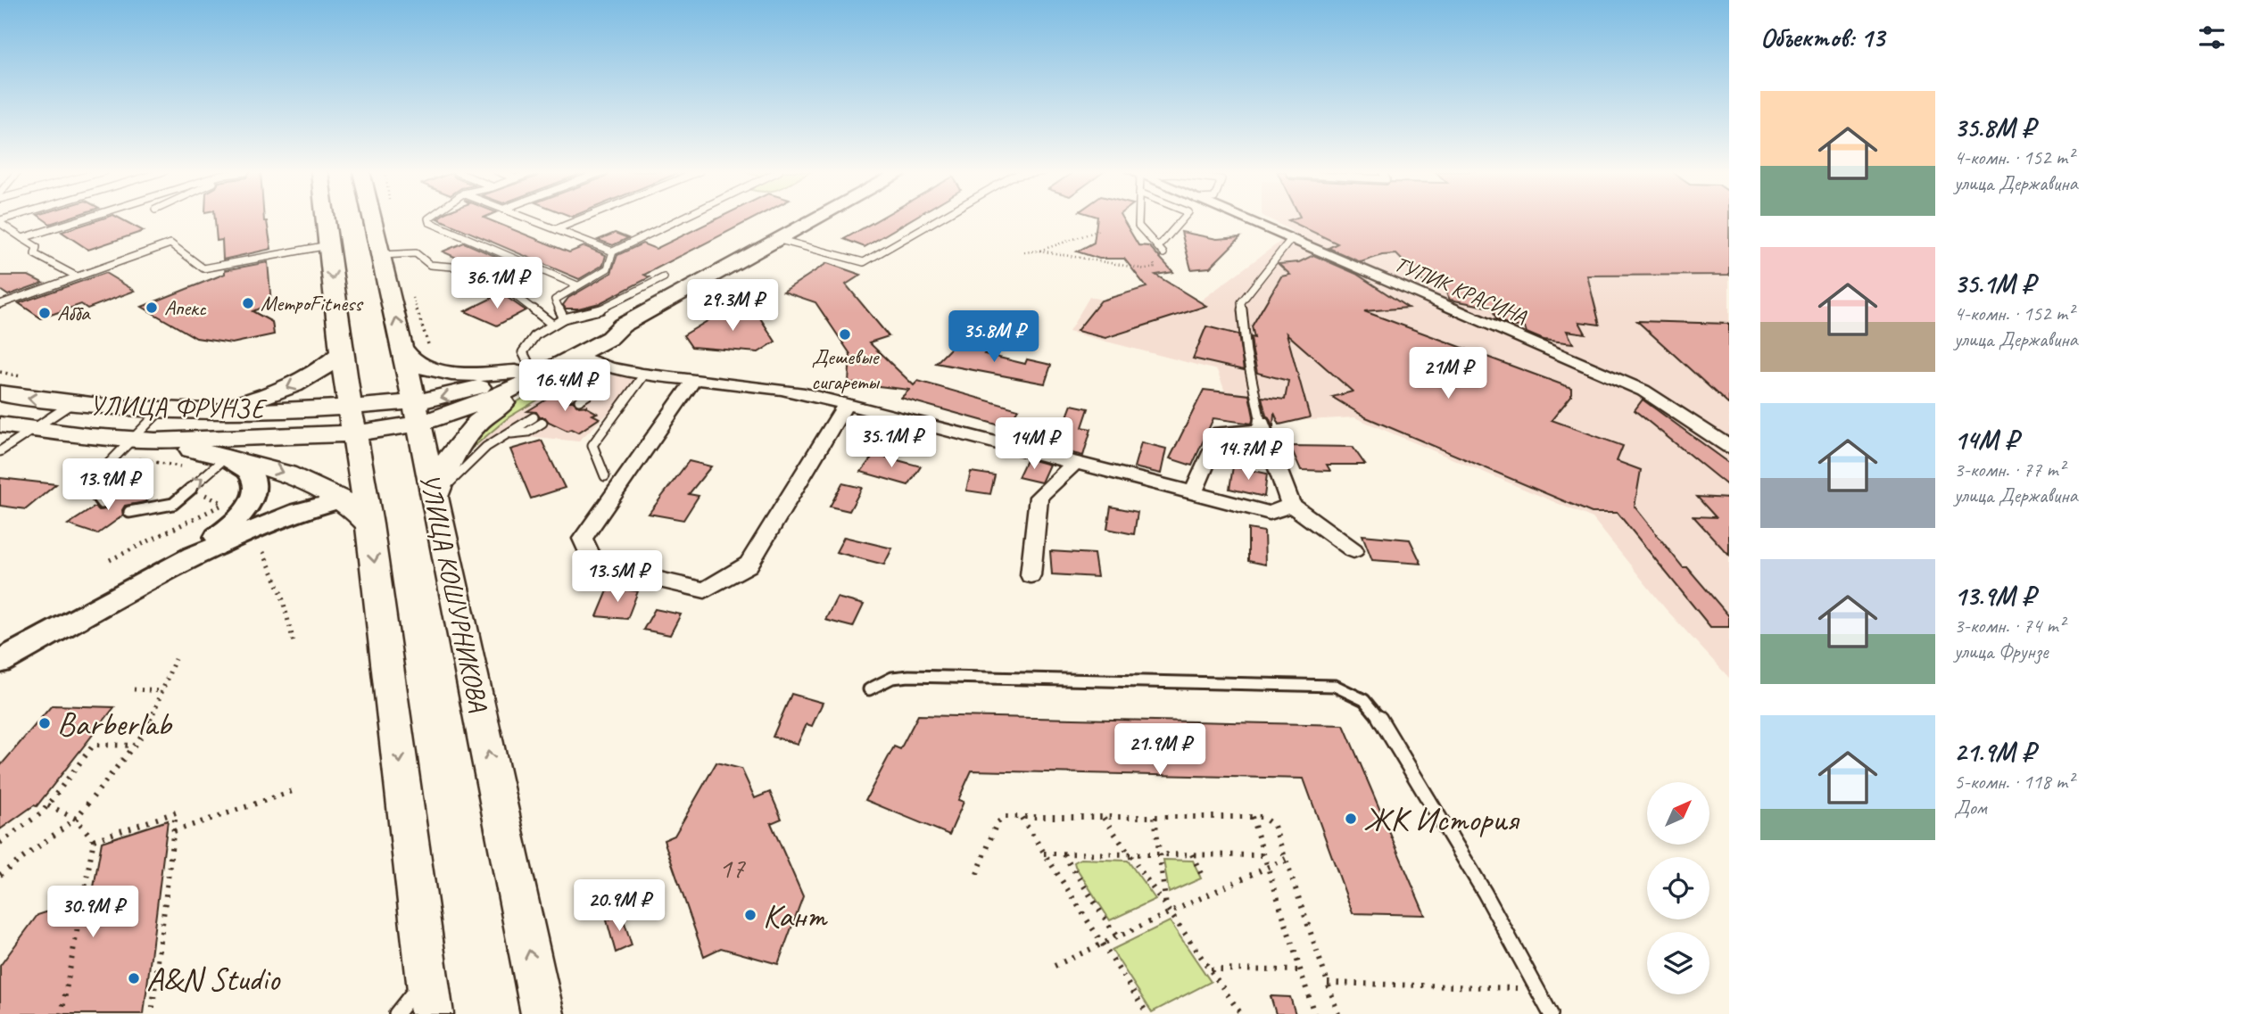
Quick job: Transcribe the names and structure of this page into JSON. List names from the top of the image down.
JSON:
{
  "streets": {
    "main road": ["УЛИЦА ФРУНЗЕ", "УЛИЦА КОШУРНИКОВА"],
    "street": ["ТУПИК КРАСИНА"]
  },
  "places": [
    "МетроFitness",
    "Апекс",
    "Абба",
    "Дешевые сигареты",
    "Barberlab",
    "ЖК История",
    "Кант",
    "A&N Studio"
  ],
  "house_numbers": ["17"],
  "north": "top right",
  "page": {
    "heading": "Объектов: 13",
    "list": [
      {
        "name": "35.8M ₽",
        "note": "4-комн. · 152 m² · улица Державина"
      },
      {
        "name": "35.1M ₽",
        "note": "4-комн. · 152 m² · улица Державина"
      },
      {
        "name": "14M ₽",
        "note": "3-комн. · 77 m² · улица Державина"
      },
      {
        "name": "13.9M ₽",
        "note": "3-комн. · 74 m² · улица Фрунзе"
      },
      {
        "name": "21.9M ₽",
        "note": "5-комн. · 118 m² · Дом"
      }
    ],
    "price": [
      "36.1M ₽",
      "29.3M ₽",
      "35.8M ₽",
      "21M ₽",
      "16.4M ₽",
      "35.1M ₽",
      "14M ₽",
      "14.7M ₽",
      "13.9M ₽",
      "13.5M ₽",
      "21.9M ₽",
      "20.9M ₽",
      "30.9M ₽"
    ]
  }
}
